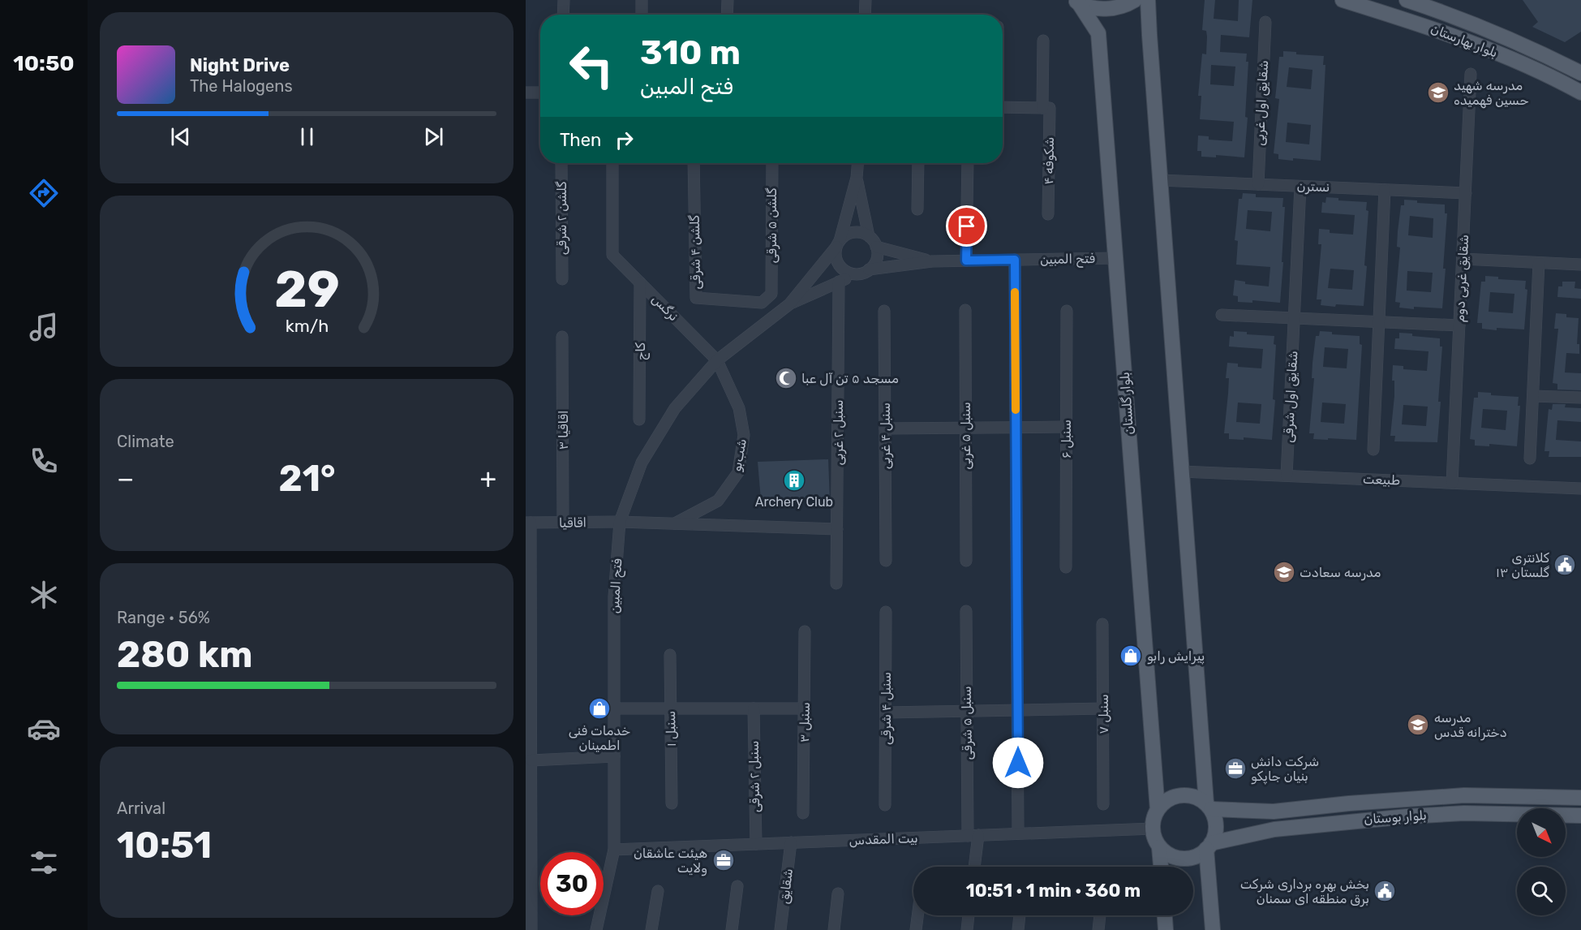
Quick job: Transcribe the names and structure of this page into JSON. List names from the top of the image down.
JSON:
{
  "streets": {
    "main road": ["بلوار بهارستان", "بلوار گلستان", "بلوار بوستان"],
    "street": [
      "شقایق اول غربی",
      "شکوفه ۴",
      "نسترن",
      "گلشن ۲ شرقی",
      "گلشن ۵ شرقی",
      "گلشن ۴ شرقی",
      "فتح المبین",
      "شقایق غربی دوم",
      "نرگس",
      "کاج",
      "شقایق اول شرقی",
      "اقاقیا ۳",
      "سنبل ۲ غربی",
      "سنبل ۴ غربی",
      "سنبل ۵ غربی",
      "سنبل ۶",
      "شب‌بو",
      "طبیعت",
      "اقاقیا",
      "سنبل ۴ شرقی",
      "سنبل ۷",
      "سنبل ۳",
      "سنبل ۵ شرقی",
      "سنبل ۱",
      "سنبل ۲ شرقی",
      "بیت المقدس",
      "شقایق"
    ]
  },
  "crossings": [
    ["شقایق اول غربی", "نسترن"],
    ["نسترن", "شقایق غربی دوم"],
    ["گلشن ۵ شرقی", "گلشن ۴ شرقی"],
    ["فتح المبین", "نرگس"],
    ["فتح المبین", "بلوار گلستان"],
    ["فتح المبین", "شب‌بو"],
    ["فتح المبین", "اقاقیا"],
    ["فتح المبین", "بیت المقدس"],
    ["شقایق غربی دوم", "طبیعت"],
    ["نرگس", "کاج"],
    ["نرگس", "شب‌بو"],
    ["شقایق اول شرقی", "طبیعت"],
    ["بلوار گلستان", "بلوار بوستان"],
    ["بلوار گلستان", "بیت المقدس"],
    ["اقاقیا ۳", "اقاقیا"],
    ["سنبل ۲ غربی", "اقاقیا"],
    ["شب‌بو", "اقاقیا"],
    ["سنبل ۵ شرقی", "بیت المقدس"],
    ["سنبل ۲ شرقی", "بیت المقدس"],
    ["بلوار بوستان", "بیت المقدس"],
    ["بیت المقدس", "شقایق"]
  ],
  "places": {
    "school or university": ["مدرسه شهید حسین فهمیده", "مدرسه سعادت", "مدرسه دخترانه قدس"],
    "mosque": ["مسجد ۵ تن آل عبا"],
    "building": ["Archery Club"],
    "public building": ["کلانتری ۱۳ گلستان", "بخش بهره برداری شرکت برق منطقه ای سمنان"],
    "shop": ["پیرایش رابو", "خدمات فنی اطمینان"],
    "office": ["شرکت دانش بنیان جاپکو", "هیئت عاشقان ولایت"]
  },
  "north": "bottom right",
  "page": {
    "tabs": "10:50",
    "turn": ["310 m", "فتح المبین"],
    "song": ["Night Drive", "The Halogens"],
    "then": "Then",
    "tile": [
      "Climate",
      ["Range · 56%", "280 km"],
      ["Arrival", "10:51"]
    ],
    "heat": ["−", "21°", "+"],
    "limit": "30",
    "trip": "10:51 · 1 min · 360 m",
    "gauge": ["29", "km/h"]
  }
}
